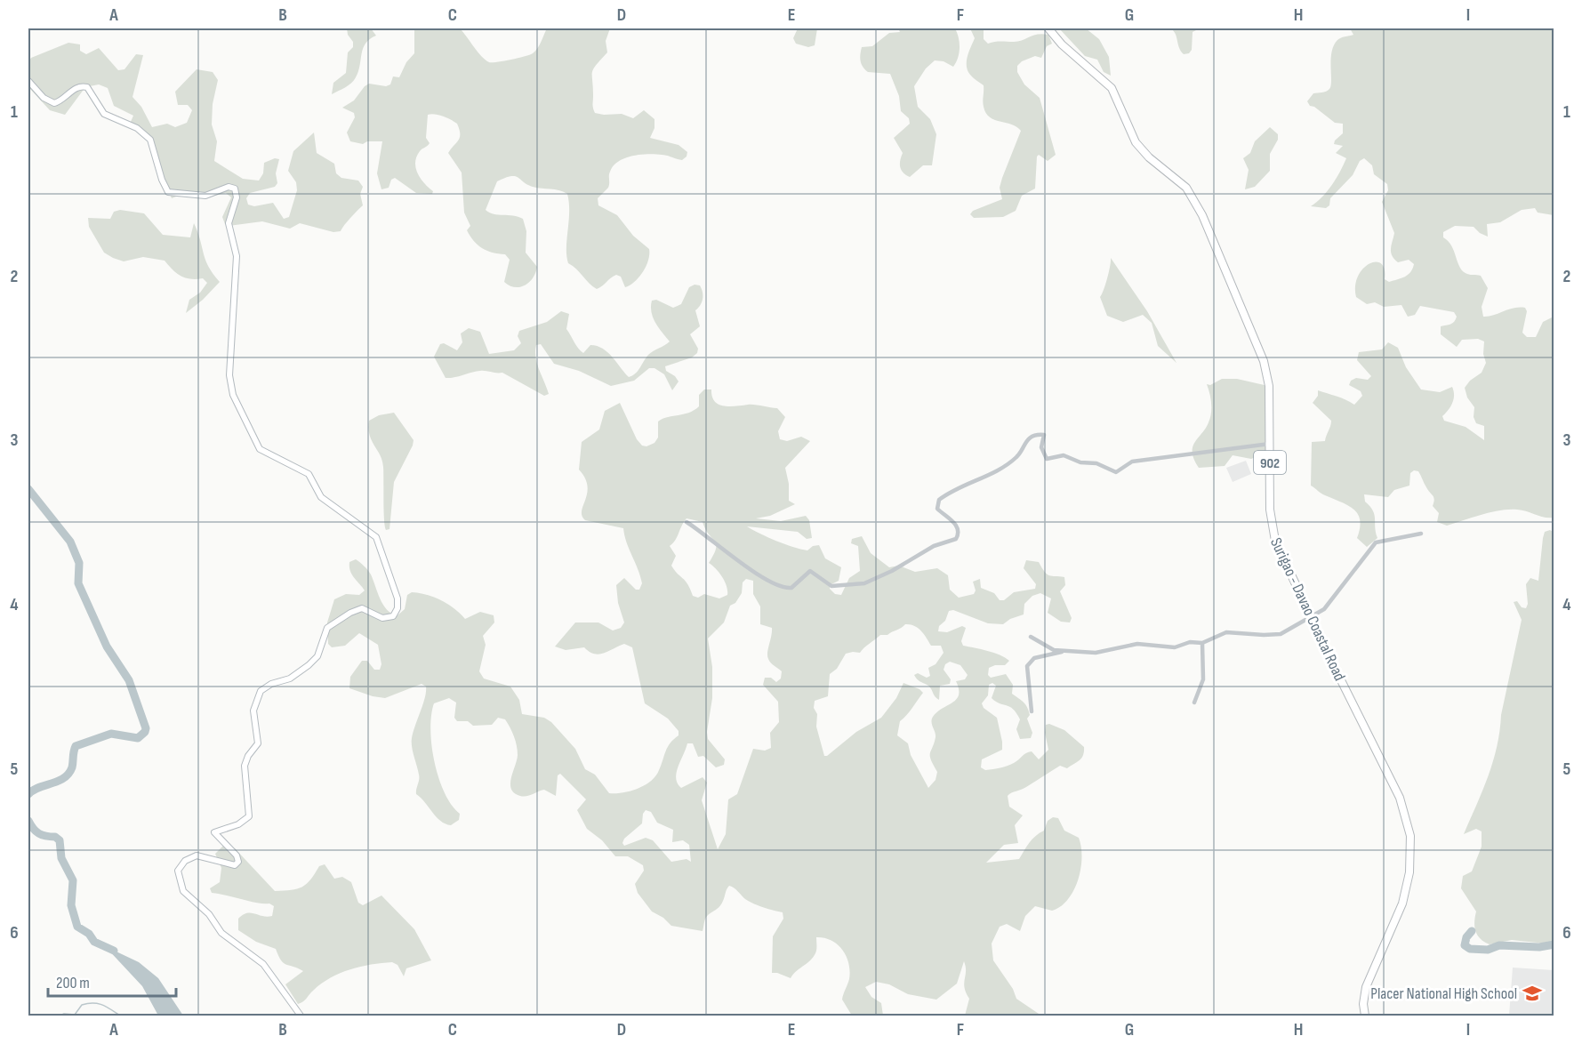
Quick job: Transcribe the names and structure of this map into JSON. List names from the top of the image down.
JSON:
{
  "streets": {
    "highway": ["902", "Surigao - Davao Coastal Road"]
  },
  "places": {
    "school or university": ["Placer National High School"]
  },
  "scale_bar": "200 m",
  "grid": {
    "columns": [
      "A",
      "B",
      "C",
      "D",
      "E",
      "F",
      "G",
      "H",
      "I"
    ],
    "rows": [
      "1",
      "2",
      "3",
      "4",
      "5",
      "6"
    ]
  }
}
